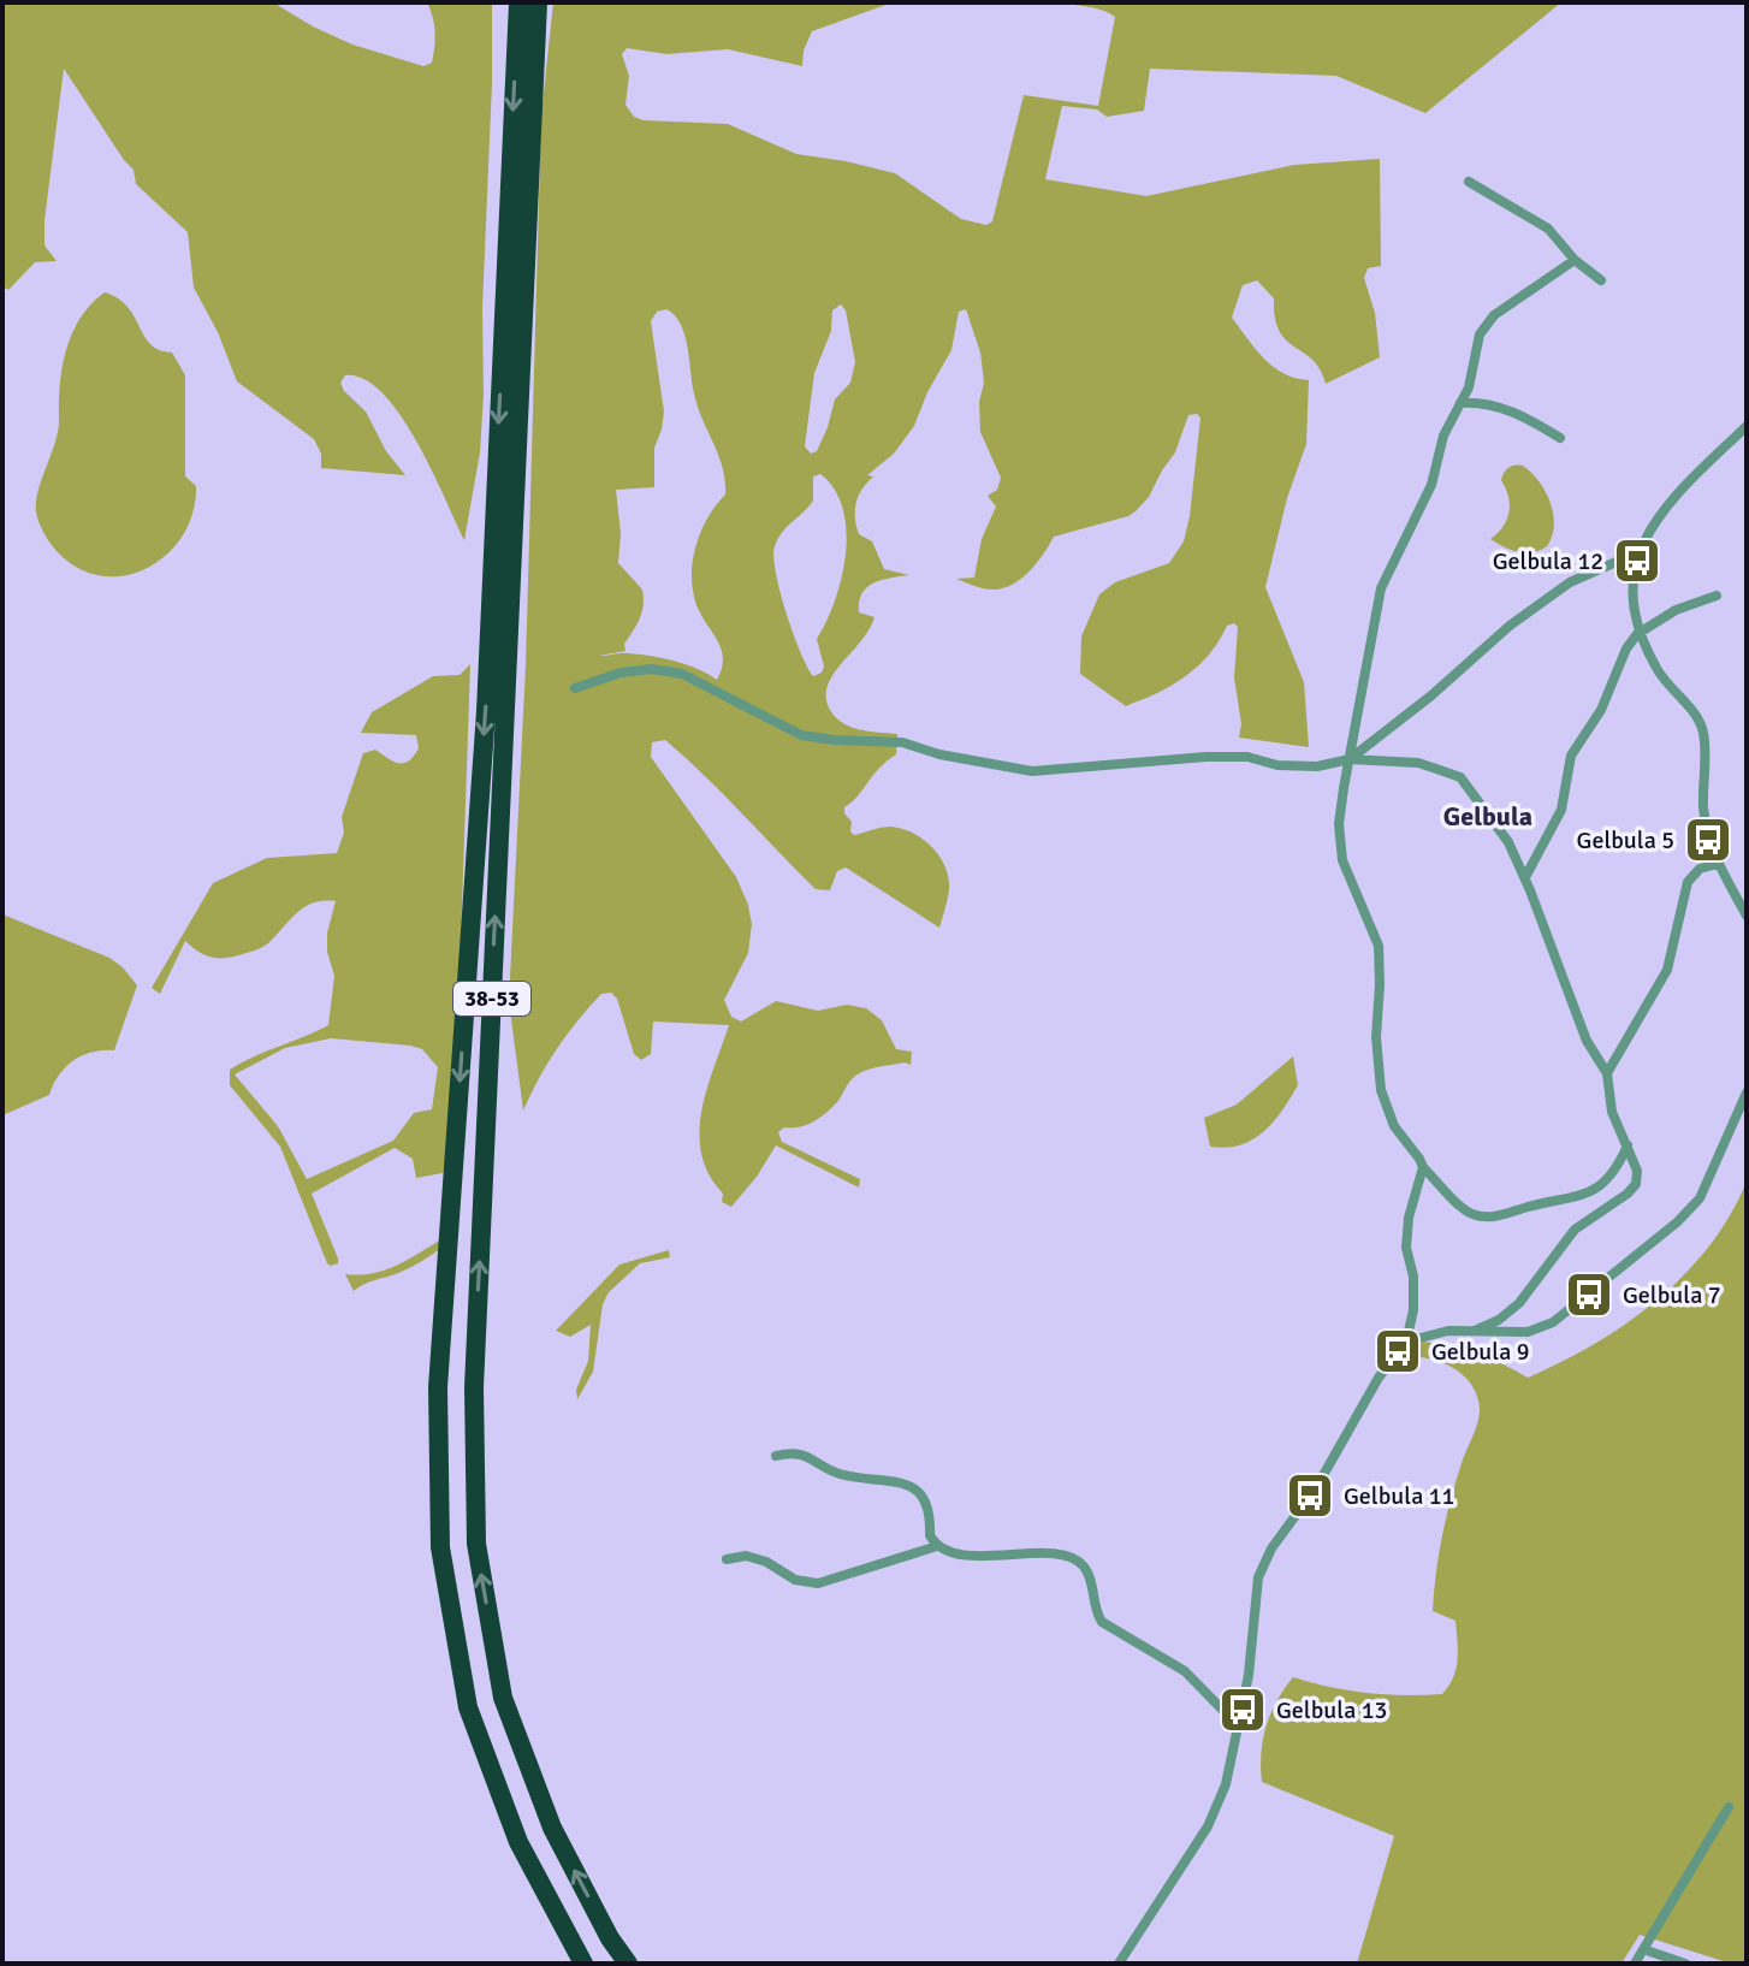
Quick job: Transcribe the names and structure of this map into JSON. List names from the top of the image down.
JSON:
{
  "streets": {
    "highway": ["38-53"]
  },
  "districts": ["Gelbula"],
  "places": {
    "bus stop": [
      "Gelbula 12",
      "Gelbula 5",
      "Gelbula 7",
      "Gelbula 9",
      "Gelbula 11",
      "Gelbula 13"
    ]
  }
}
